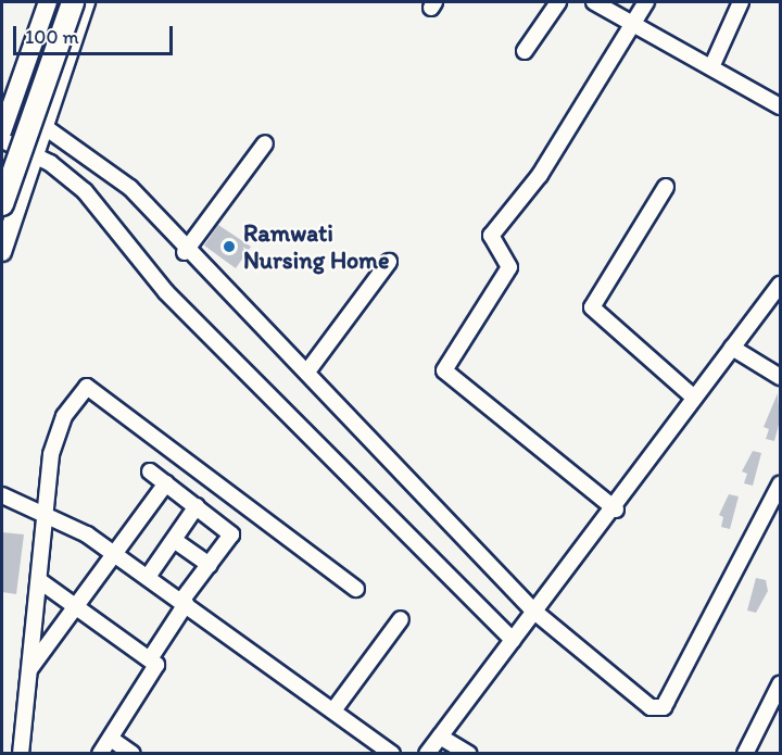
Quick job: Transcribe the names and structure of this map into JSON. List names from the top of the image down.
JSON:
{
  "places": ["Ramwati Nursing Home"],
  "scale_bar": "100 m"
}
